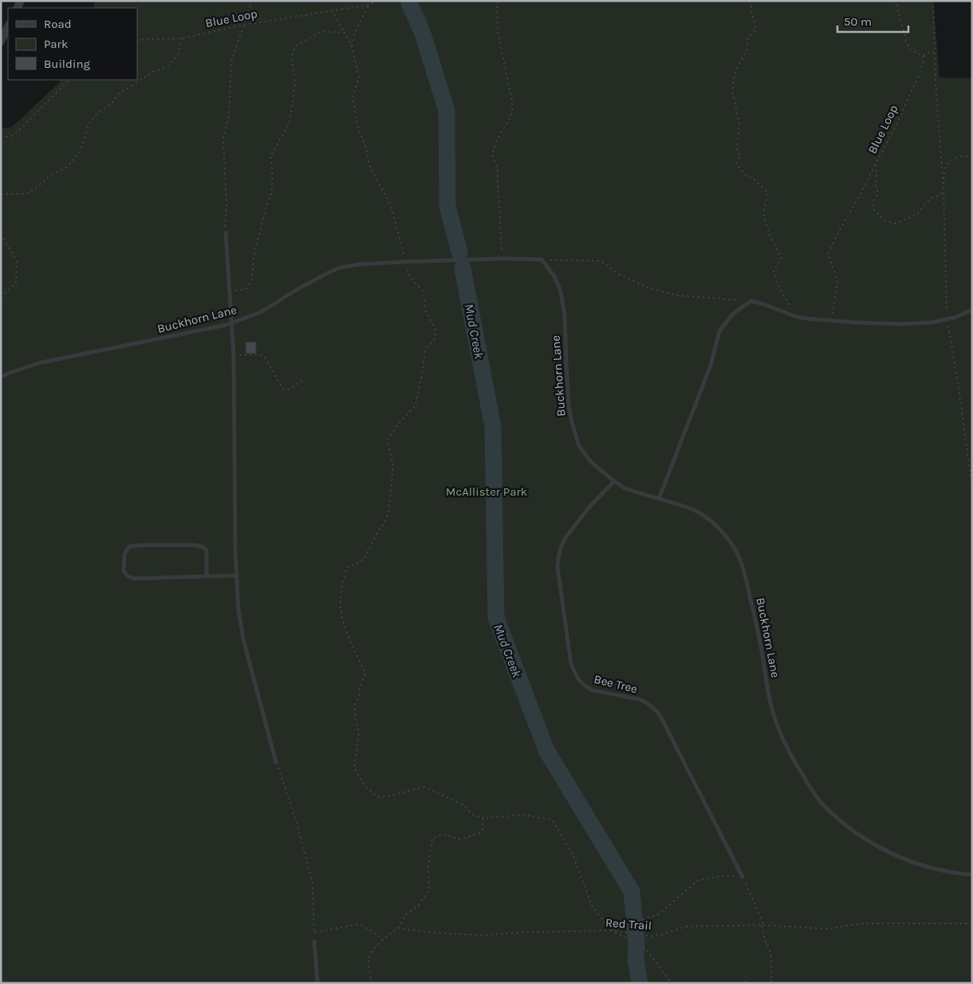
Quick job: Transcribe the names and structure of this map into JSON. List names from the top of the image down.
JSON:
{
  "streets": {
    "lane": ["Buckhorn Lane", "Bee Tree"],
    "path": ["Blue Loop", "Red Trail"]
  },
  "crossings": [
    ["Buckhorn Lane", "Bee Tree"]
  ],
  "water": ["Mud Creek"],
  "parks": ["McAllister Park"],
  "legend": ["Road", "Park", "Building"],
  "scale_bar": "50 m"
}
